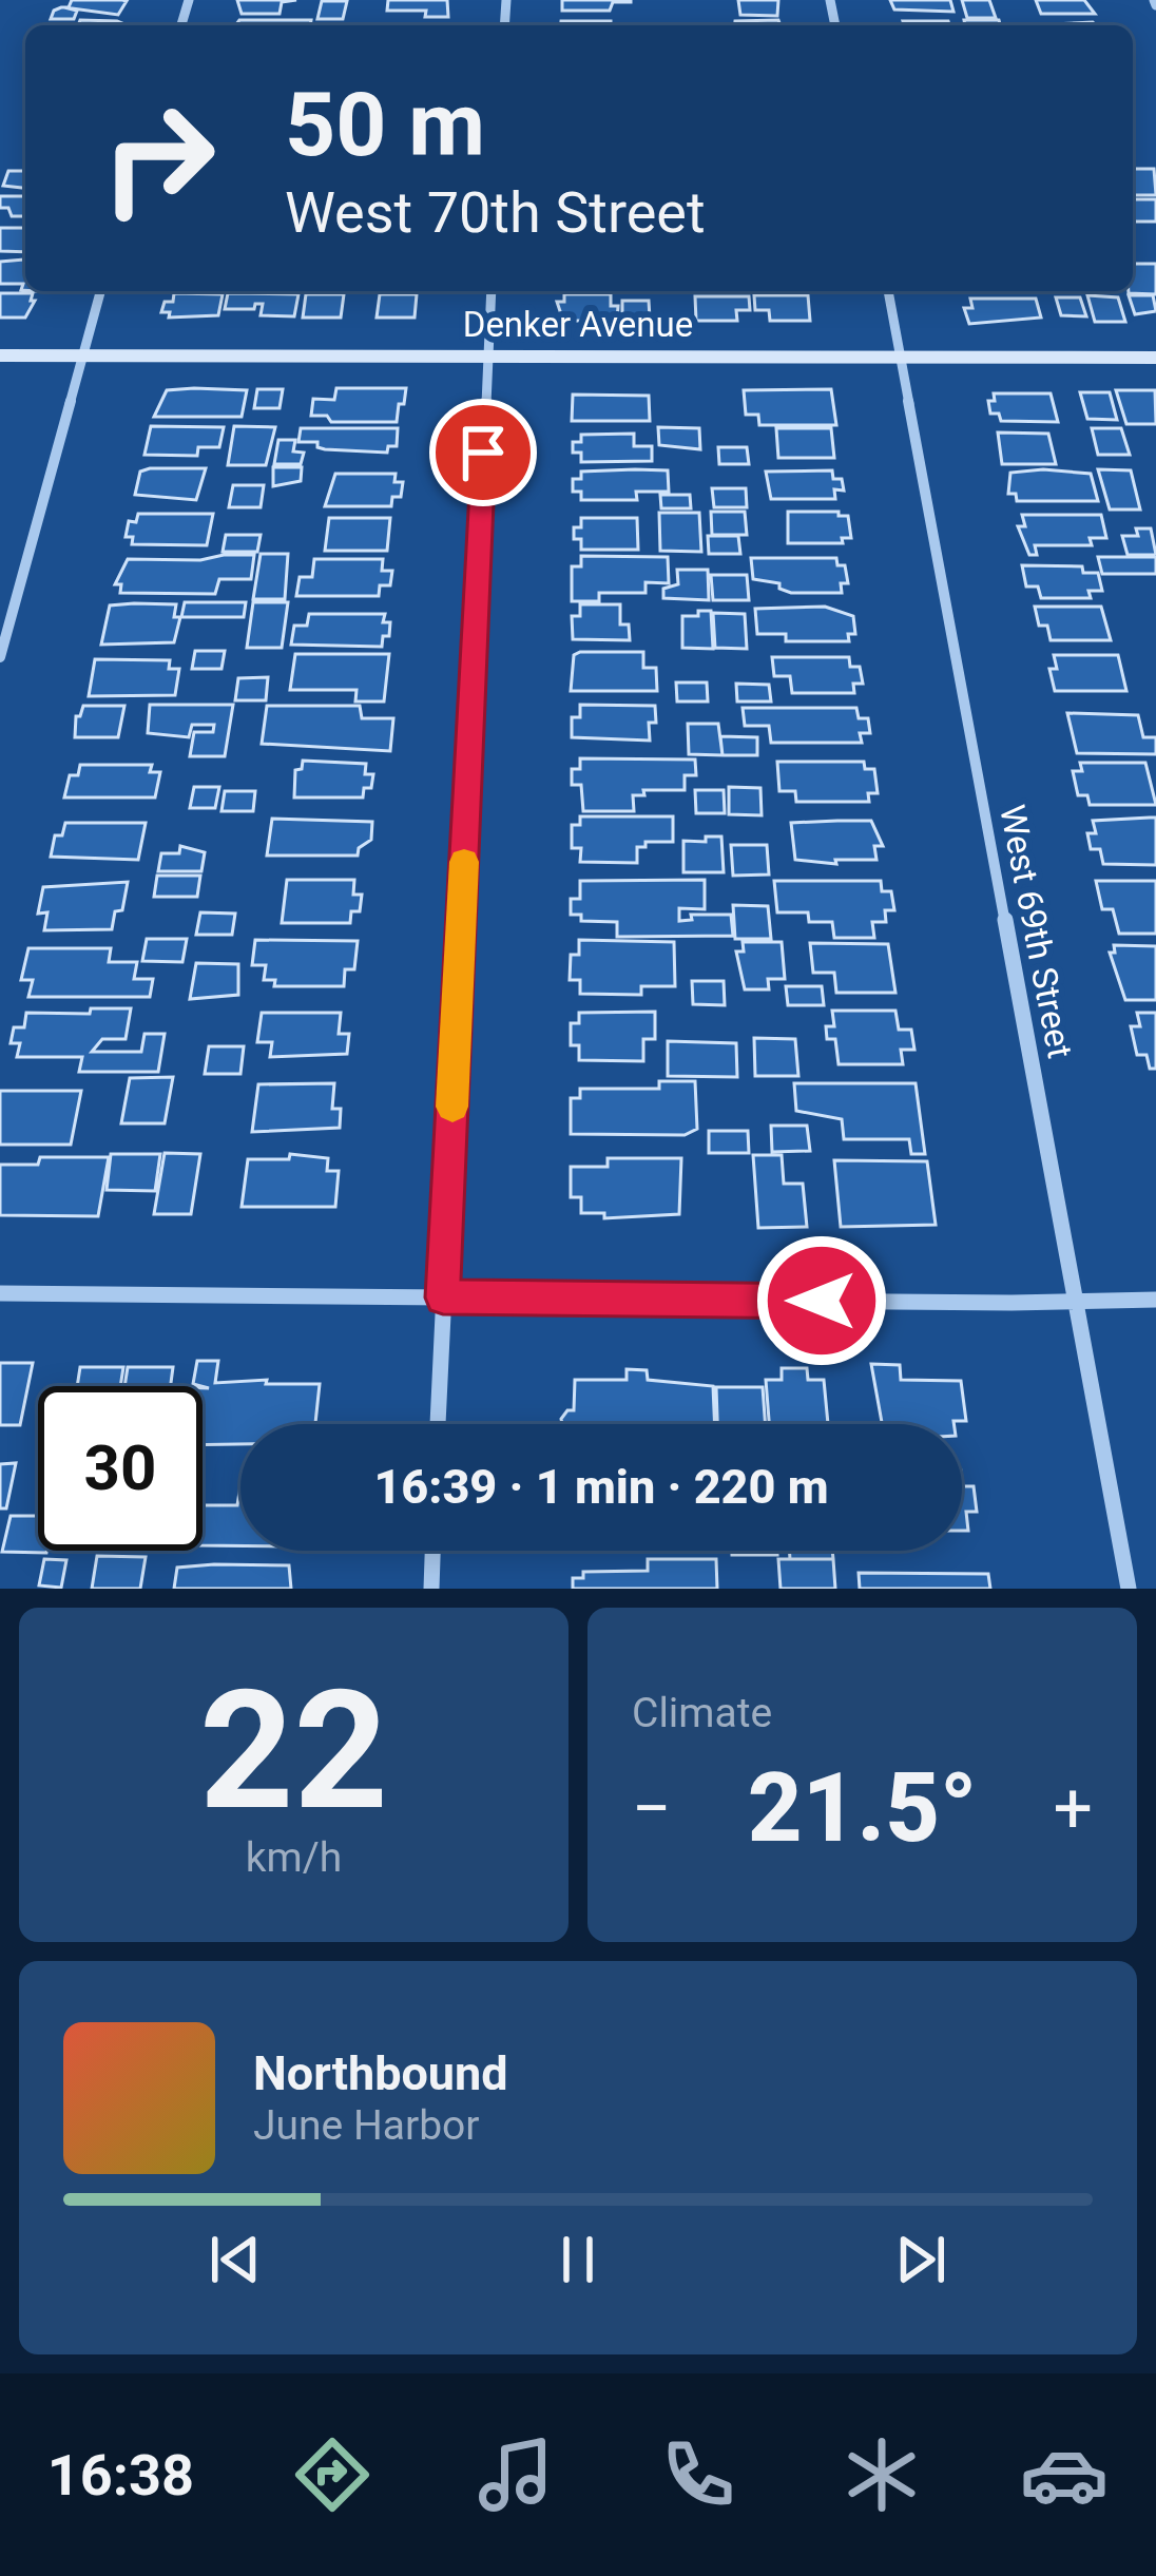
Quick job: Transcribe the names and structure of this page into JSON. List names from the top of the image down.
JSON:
{
  "streets": {
    "street": ["Denker Avenue", "West 69th Street"]
  },
  "crossings": [
    ["Denker Avenue", "West 69th Street"]
  ],
  "page": {
    "turn": ["50 m", "West 70th Street"],
    "limit": "30",
    "trip": "16:39 · 1 min · 220 m",
    "tile": [
      ["22", "km/h"],
      "Climate"
    ],
    "heat": ["−", "21.5°", "+"],
    "song": ["Northbound", "June Harbor"],
    "tabs": "16:38"
  }
}
